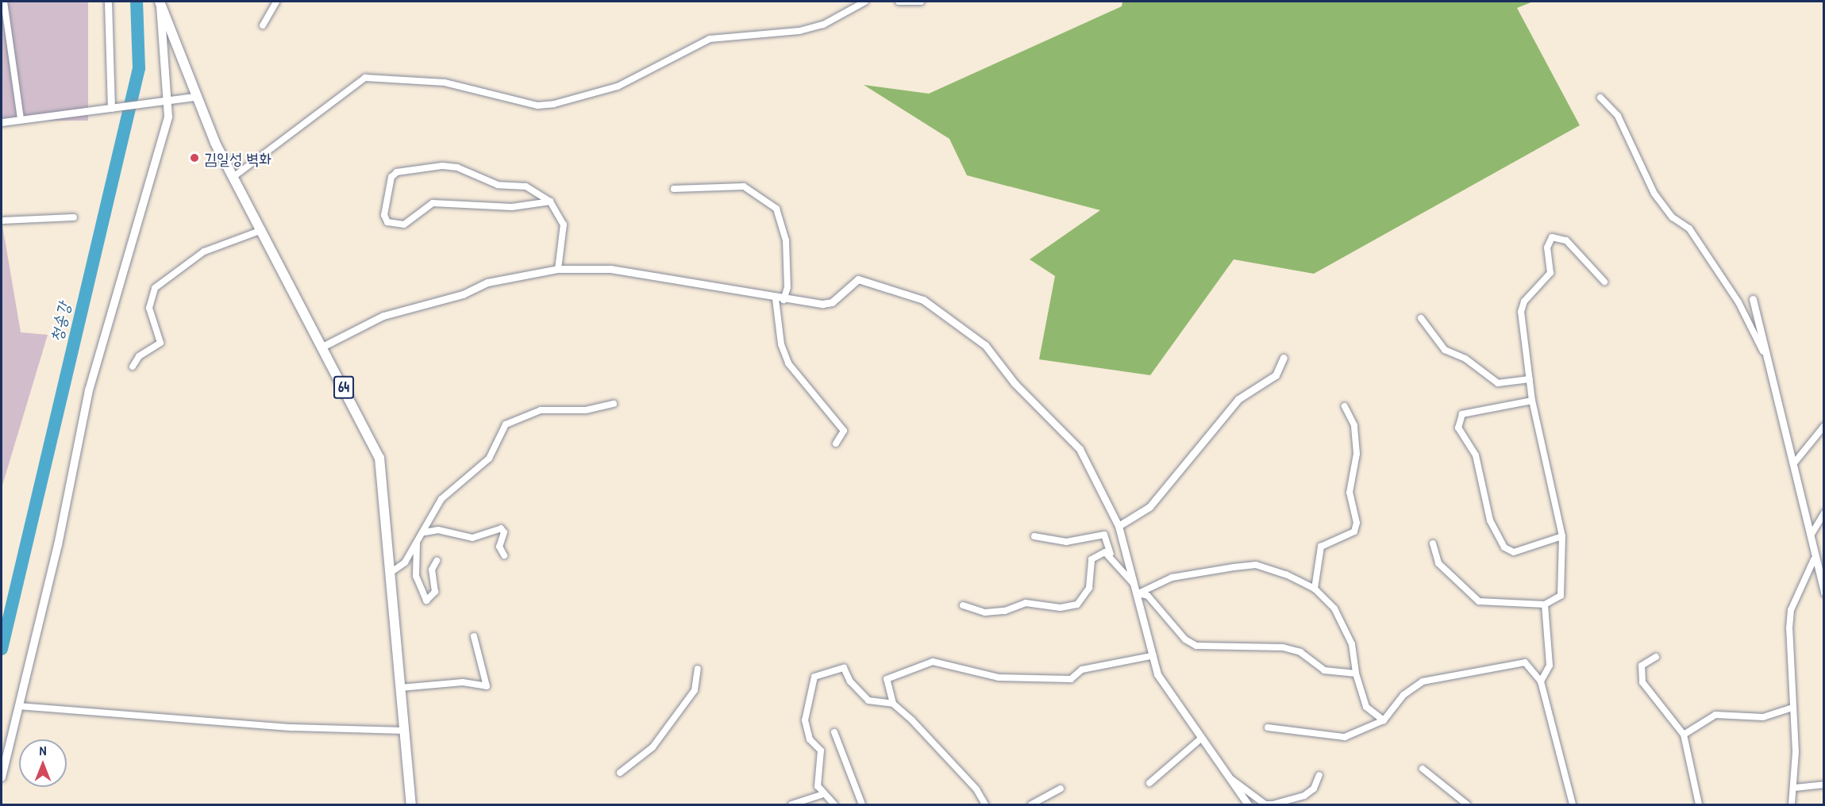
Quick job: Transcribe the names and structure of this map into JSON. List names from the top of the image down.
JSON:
{
  "streets": {
    "main road": ["64"]
  },
  "water": ["청송강"],
  "places": ["김일성 벽화"],
  "north": "top"
}
